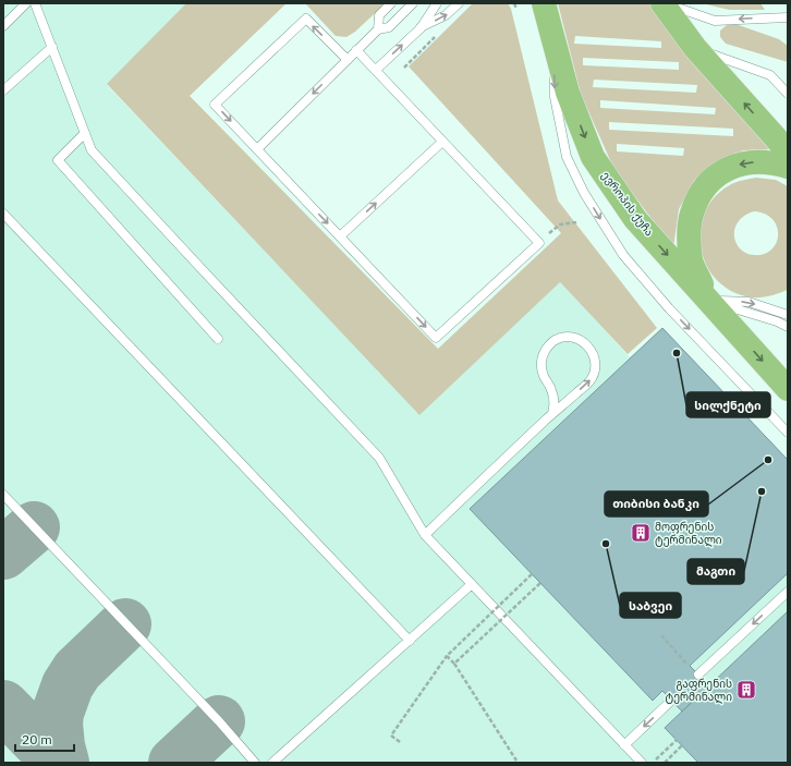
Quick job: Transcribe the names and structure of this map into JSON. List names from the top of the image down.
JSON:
{
  "streets": {
    "main road": ["ევროპის ქუჩა"]
  },
  "places": {
    "other": [
      "სილქნეტი",
      "თიბისი ბანკი",
      "მაგთი",
      "საბვეი"
    ],
    "building": ["მოფრენის ტერმინალი", "გაფრენის ტერმინალი"]
  },
  "scale_bar": "20 m"
}
